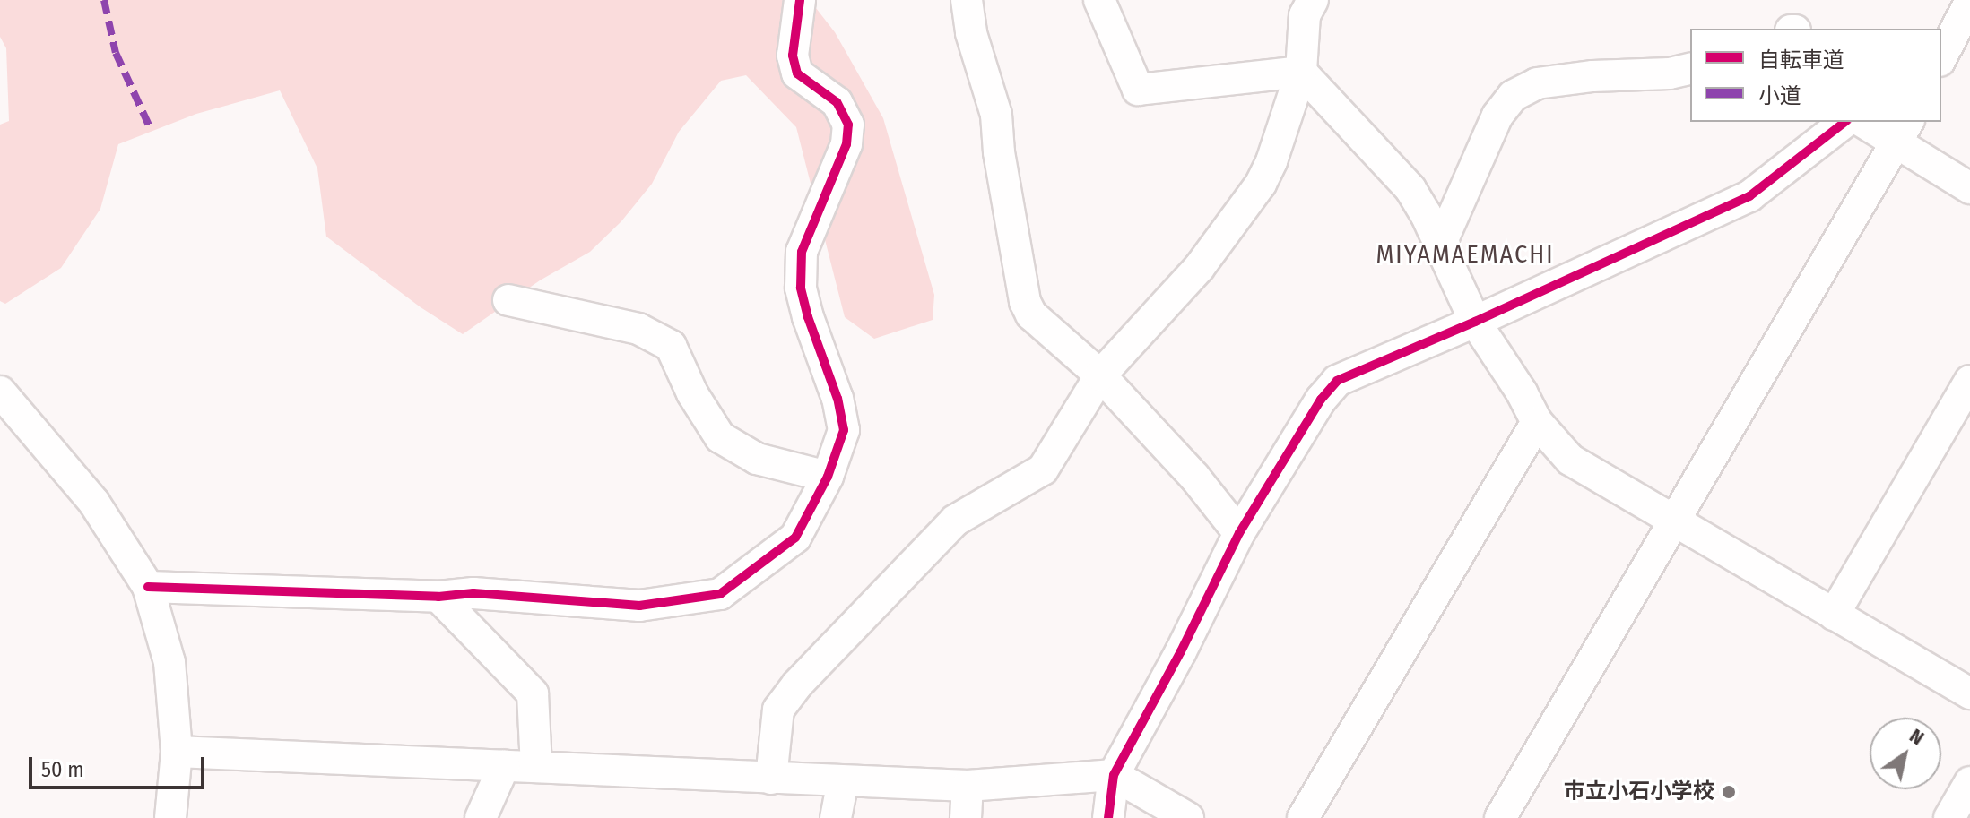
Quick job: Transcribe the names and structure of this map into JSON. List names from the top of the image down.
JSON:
{
  "districts": ["MIYAMAEMACHI"],
  "places": ["市立小石小学校"],
  "legend": ["自転車道", "小道"],
  "scale_bar": "50 m",
  "north": "top right"
}
